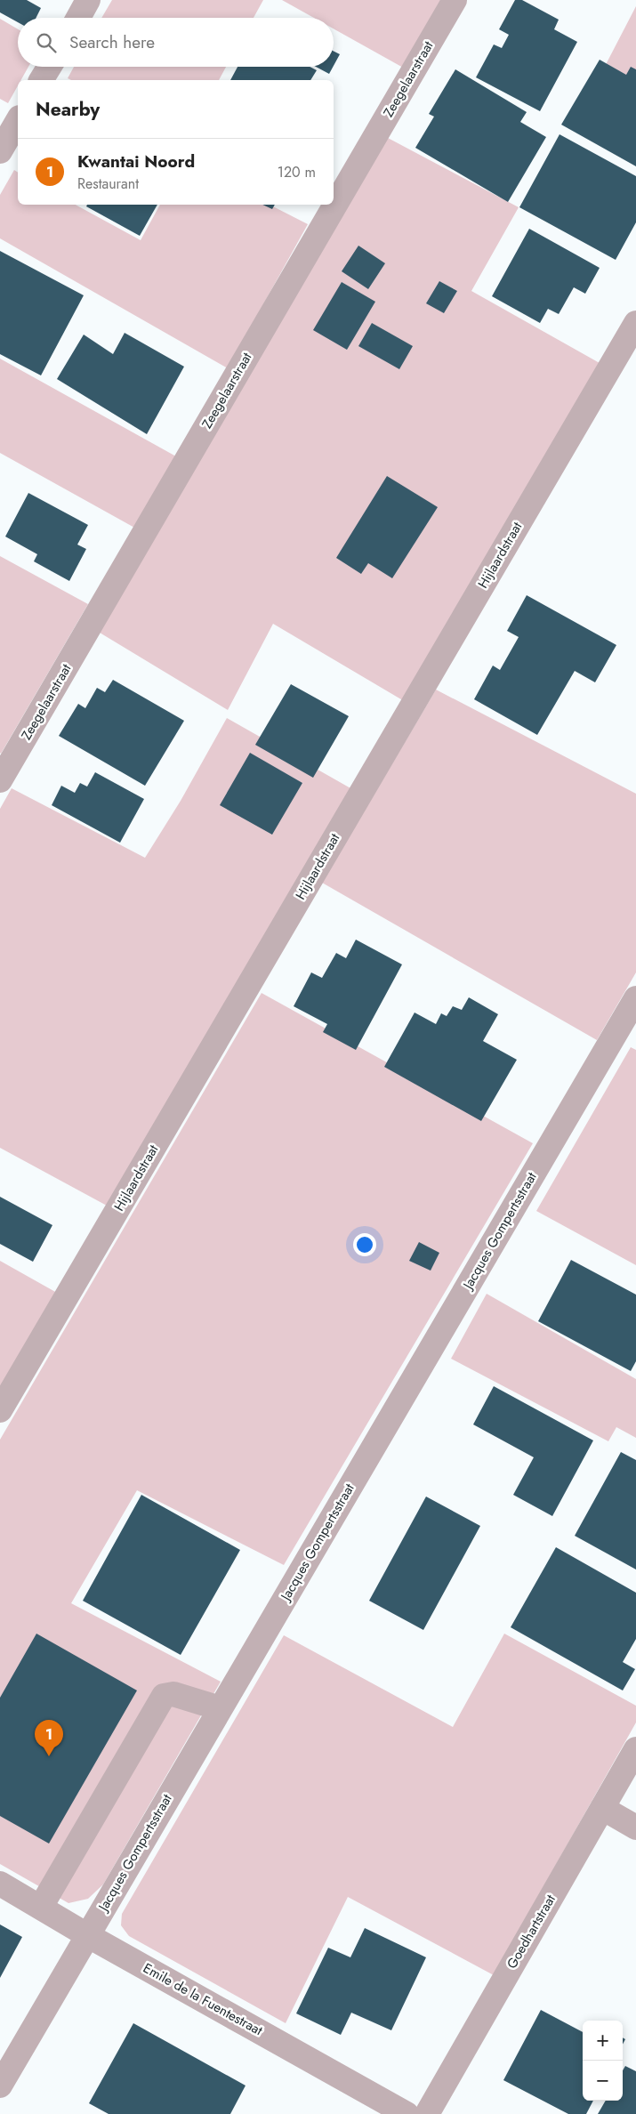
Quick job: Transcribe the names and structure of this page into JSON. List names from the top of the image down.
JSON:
{
  "streets": {
    "street": [
      "Zeegelaarstraat",
      "Hijlaardstraat",
      "Jacques Gompertsstraat",
      "Goedhartstraat",
      "Emile de la Fuentestraat"
    ]
  },
  "crossings": [
    ["Jacques Gompertsstraat", "Emile de la Fuentestraat"]
  ],
  "page": {
    "search": "Search here",
    "heading": "Nearby",
    "list": [
      {
        "mark": "1",
        "name": "Kwantai Noord",
        "note": "Restaurant",
        "value": "120 m"
      }
    ],
    "pins": "1",
    "map_buttons": ["+", "−"]
  }
}
